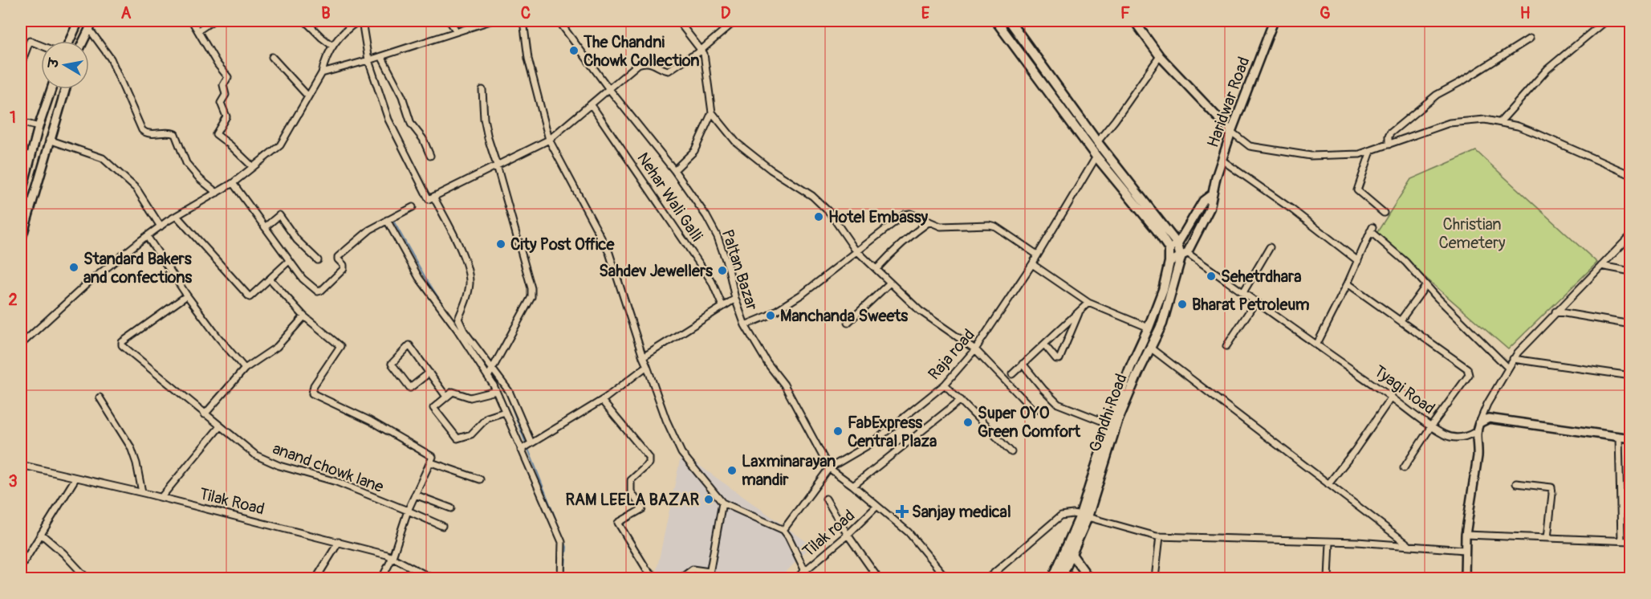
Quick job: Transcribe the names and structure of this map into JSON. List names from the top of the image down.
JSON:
{
  "streets": {
    "main road": ["Haridwar Road", "Gandhi Road"],
    "street": [
      "Nehar Wali Galli",
      "Paltan Bazar",
      "Raja road",
      "Tyagi Road",
      "anand chowk lane",
      "Tilak Road",
      "Tilak road"
    ]
  },
  "crossings": [
    ["Haridwar Road", "Tyagi Road"],
    ["Haridwar Road", "Gandhi Road"],
    ["Paltan Bazar", "Raja road"],
    ["Tyagi Road", "Gandhi Road"]
  ],
  "parks": ["Christian Cemetery"],
  "places": {
    "other": [
      "The Chandni Chowk Collection",
      "Hotel Embassy",
      "City Post Office",
      "Standard Bakers and confections",
      "Sahdev Jewellers",
      "Sehetrdhara",
      "Bharat Petroleum",
      "Manchanda Sweets",
      "Super OYO Green Comfort",
      "FabExpress Central Plaza",
      "Laxminarayan mandir",
      "RAM LEELA BAZAR"
    ],
    "health": ["Sanjay medical"]
  },
  "north": "left",
  "grid": {
    "columns": [
      "A",
      "B",
      "C",
      "D",
      "E",
      "F",
      "G",
      "H"
    ],
    "rows": ["1", "2", "3"]
  }
}
